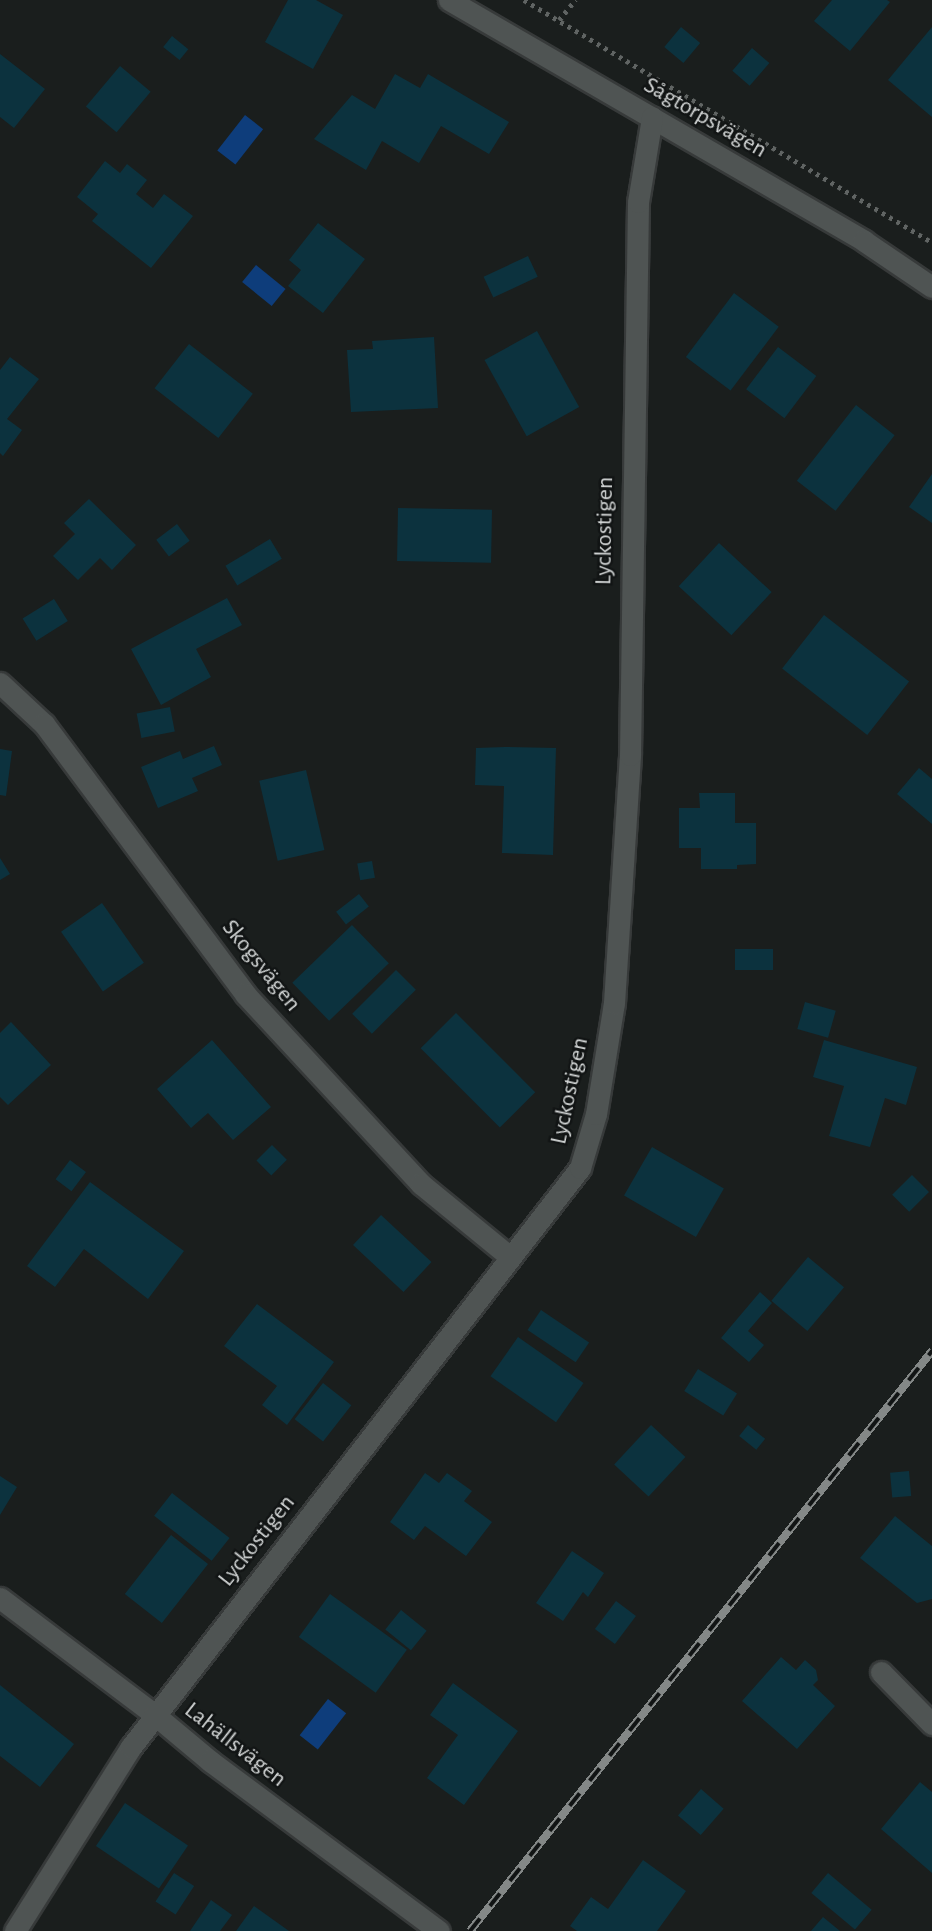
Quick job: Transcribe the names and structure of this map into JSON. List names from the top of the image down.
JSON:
{
  "streets": {
    "street": [
      "Sågtorpsvägen",
      "Lyckostigen",
      "Skogsvägen",
      "Lahällsvägen"
    ]
  },
  "crossings": [
    ["Sågtorpsvägen", "Lyckostigen"],
    ["Lyckostigen", "Skogsvägen"],
    ["Lyckostigen", "Lahällsvägen"]
  ]
}
